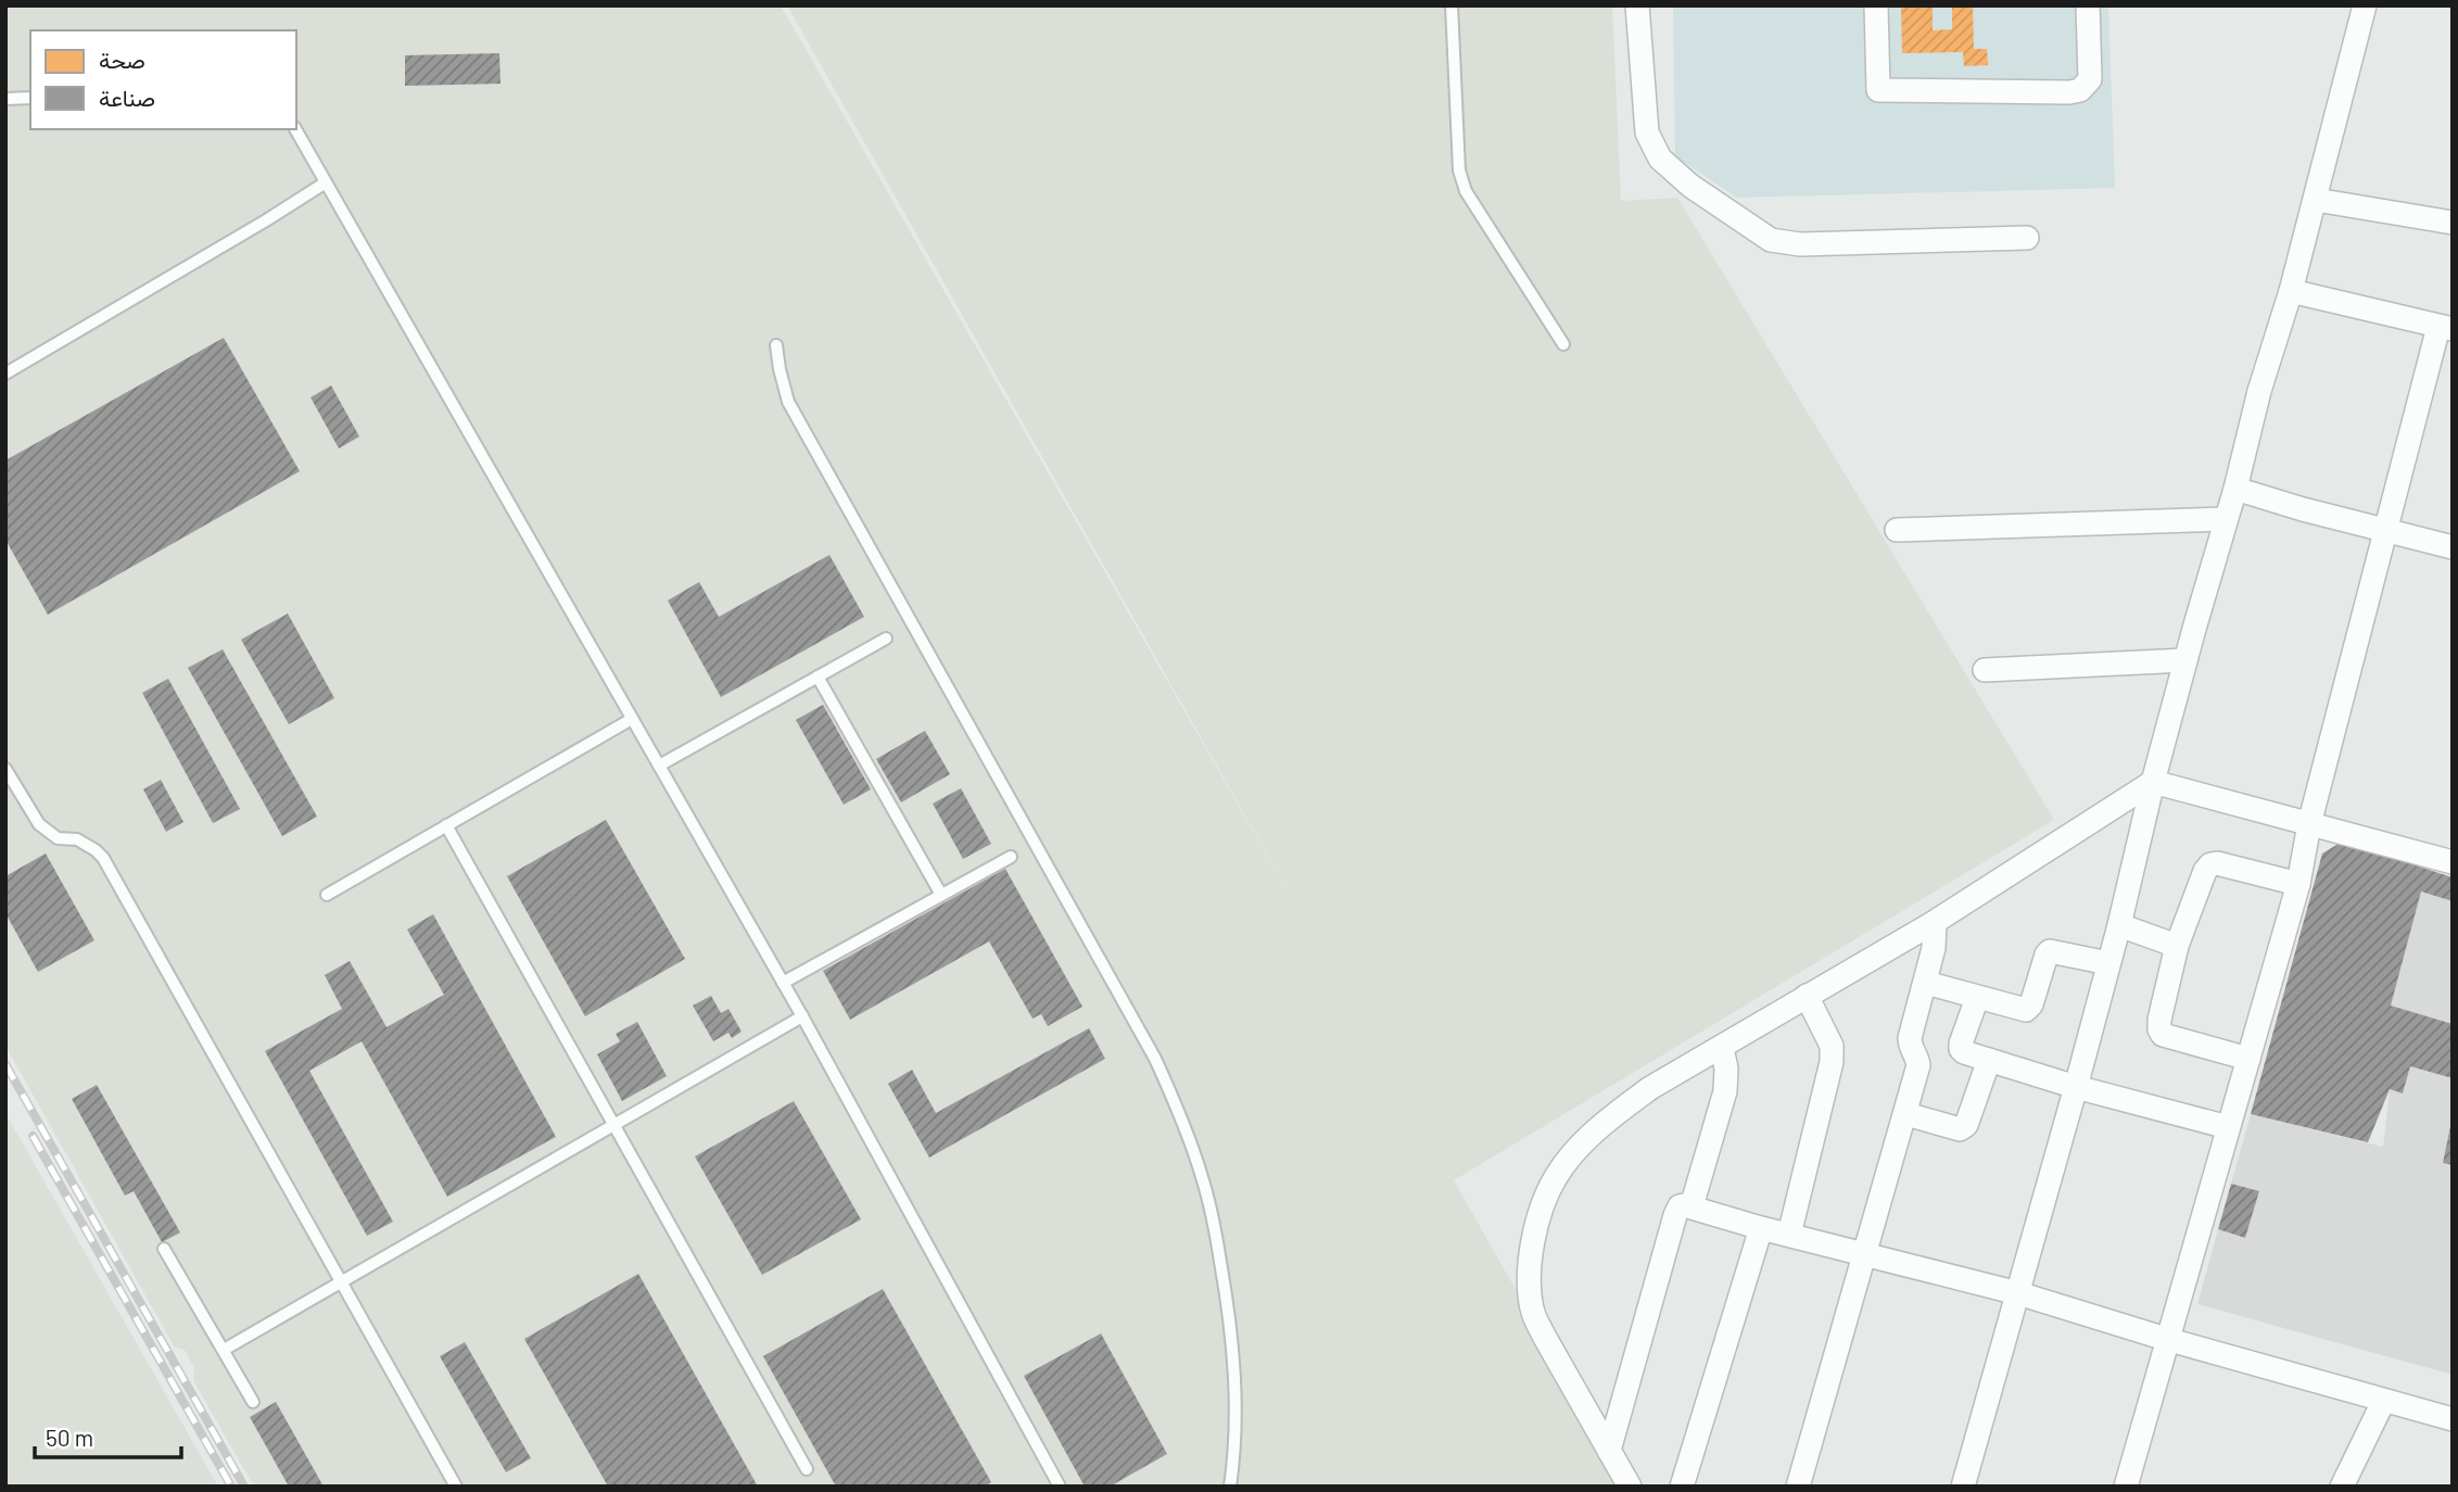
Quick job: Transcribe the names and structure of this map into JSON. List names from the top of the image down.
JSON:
{
  "legend": ["صحة", "صناعة"],
  "scale_bar": "50 m"
}
